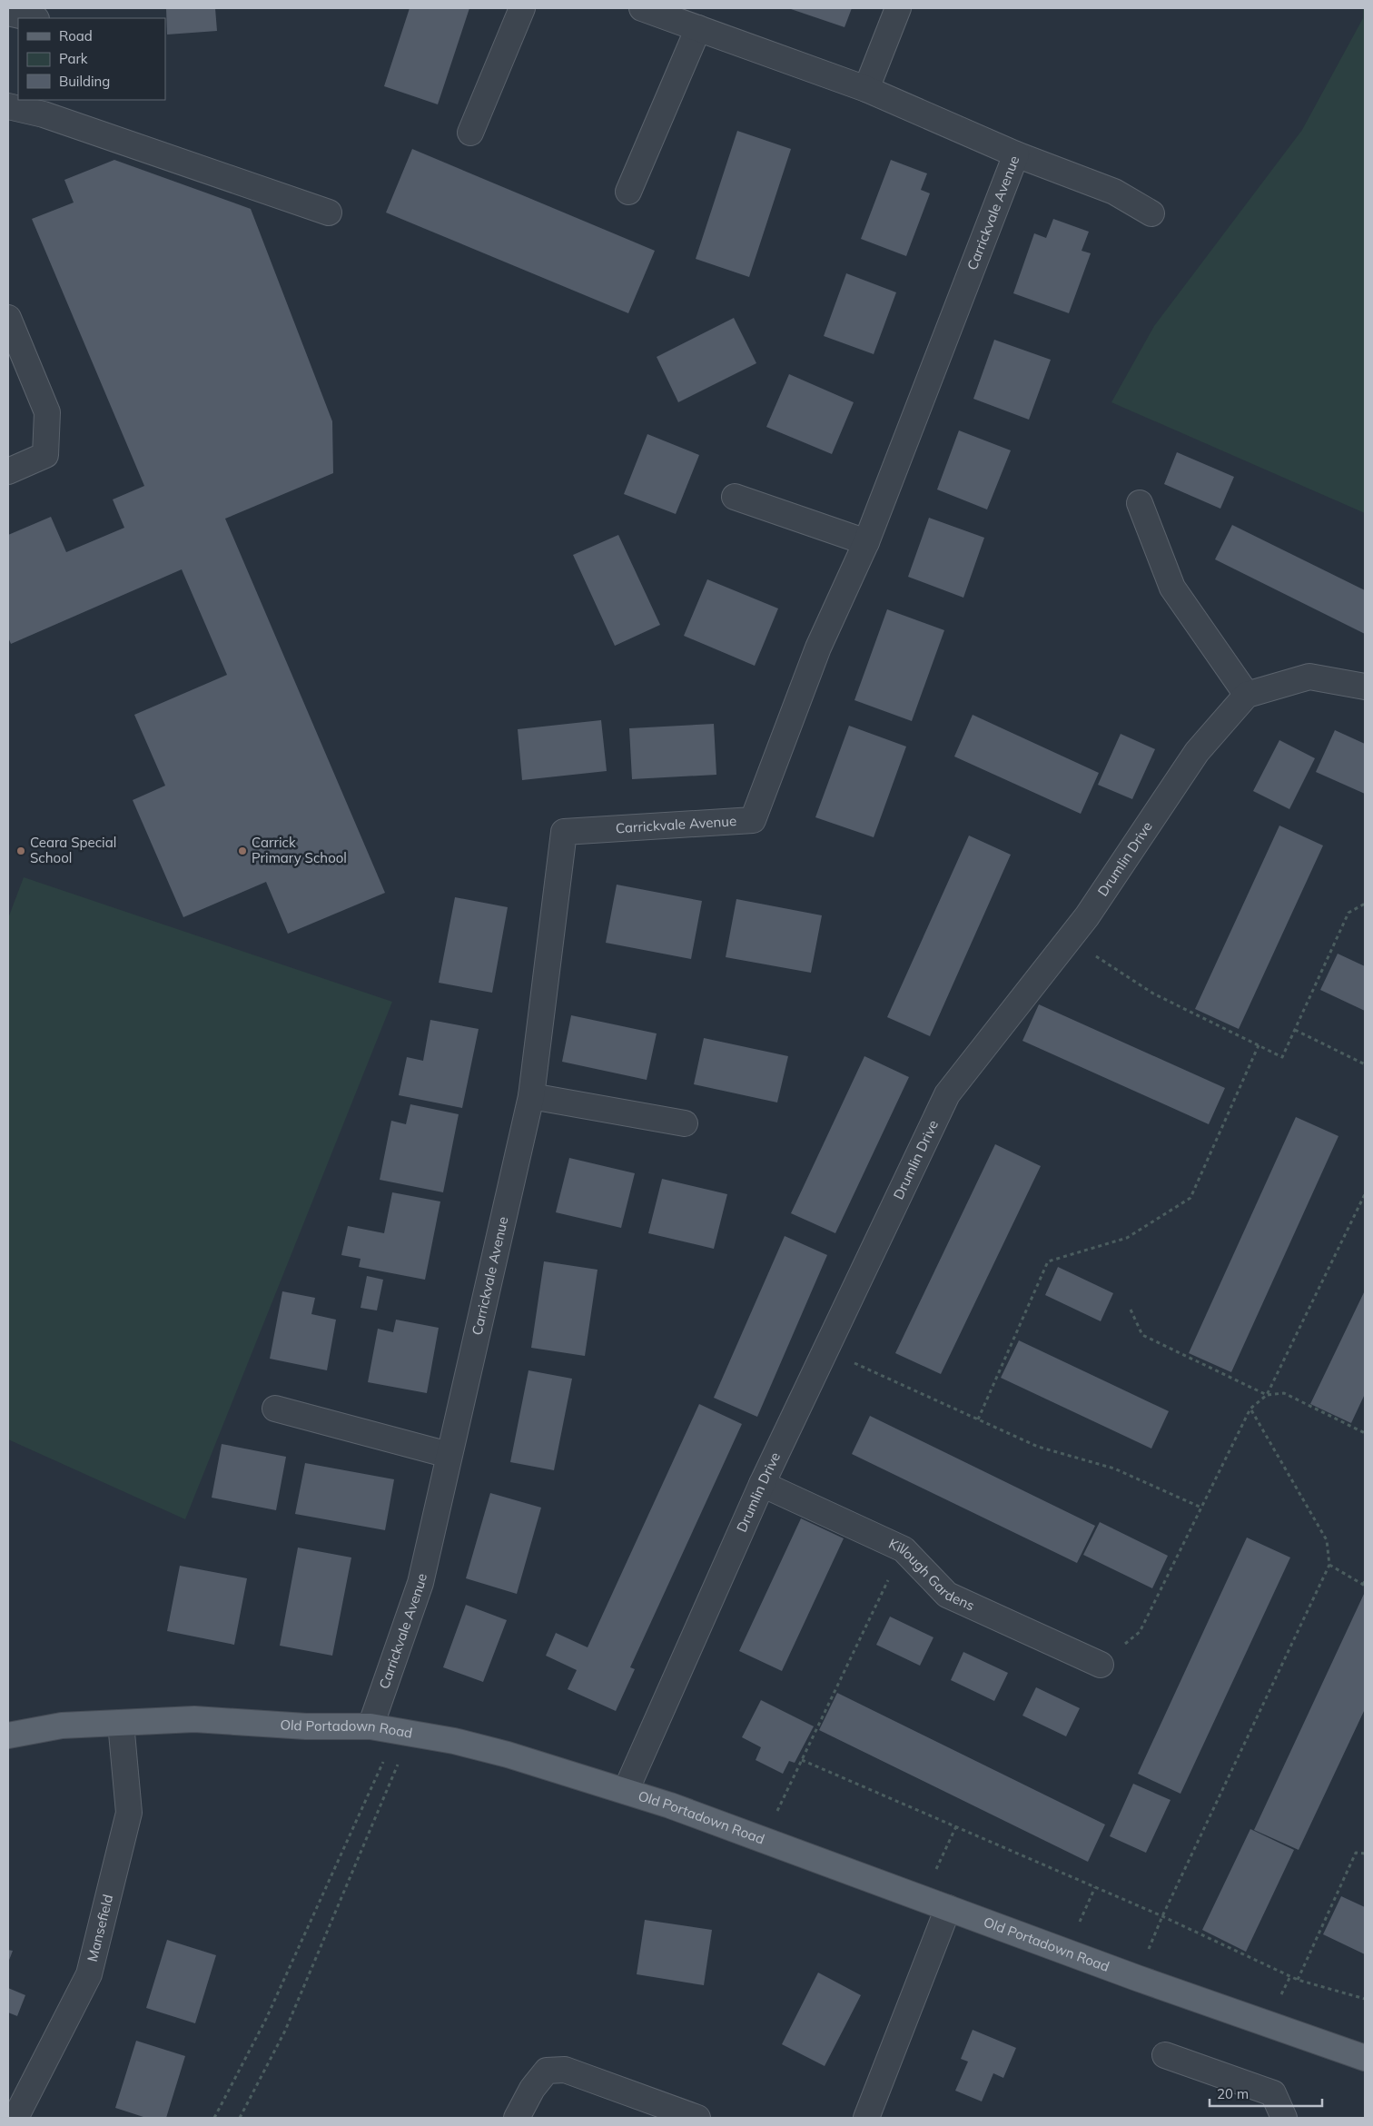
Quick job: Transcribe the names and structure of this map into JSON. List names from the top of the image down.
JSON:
{
  "streets": {
    "main road": ["Old Portadown Road"],
    "street": [
      "Carrickvale Avenue",
      "Drumlin Drive",
      "Killough Gardens",
      "Mansefield"
    ]
  },
  "crossings": [
    ["Carrickvale Avenue", "Old Portadown Road"],
    ["Drumlin Drive", "Killough Gardens"],
    ["Drumlin Drive", "Old Portadown Road"],
    ["Old Portadown Road", "Mansefield"]
  ],
  "places": ["Ceara Special School", "Carrick Primary School"],
  "legend": ["Road", "Park", "Building"],
  "scale_bar": "20 m"
}
